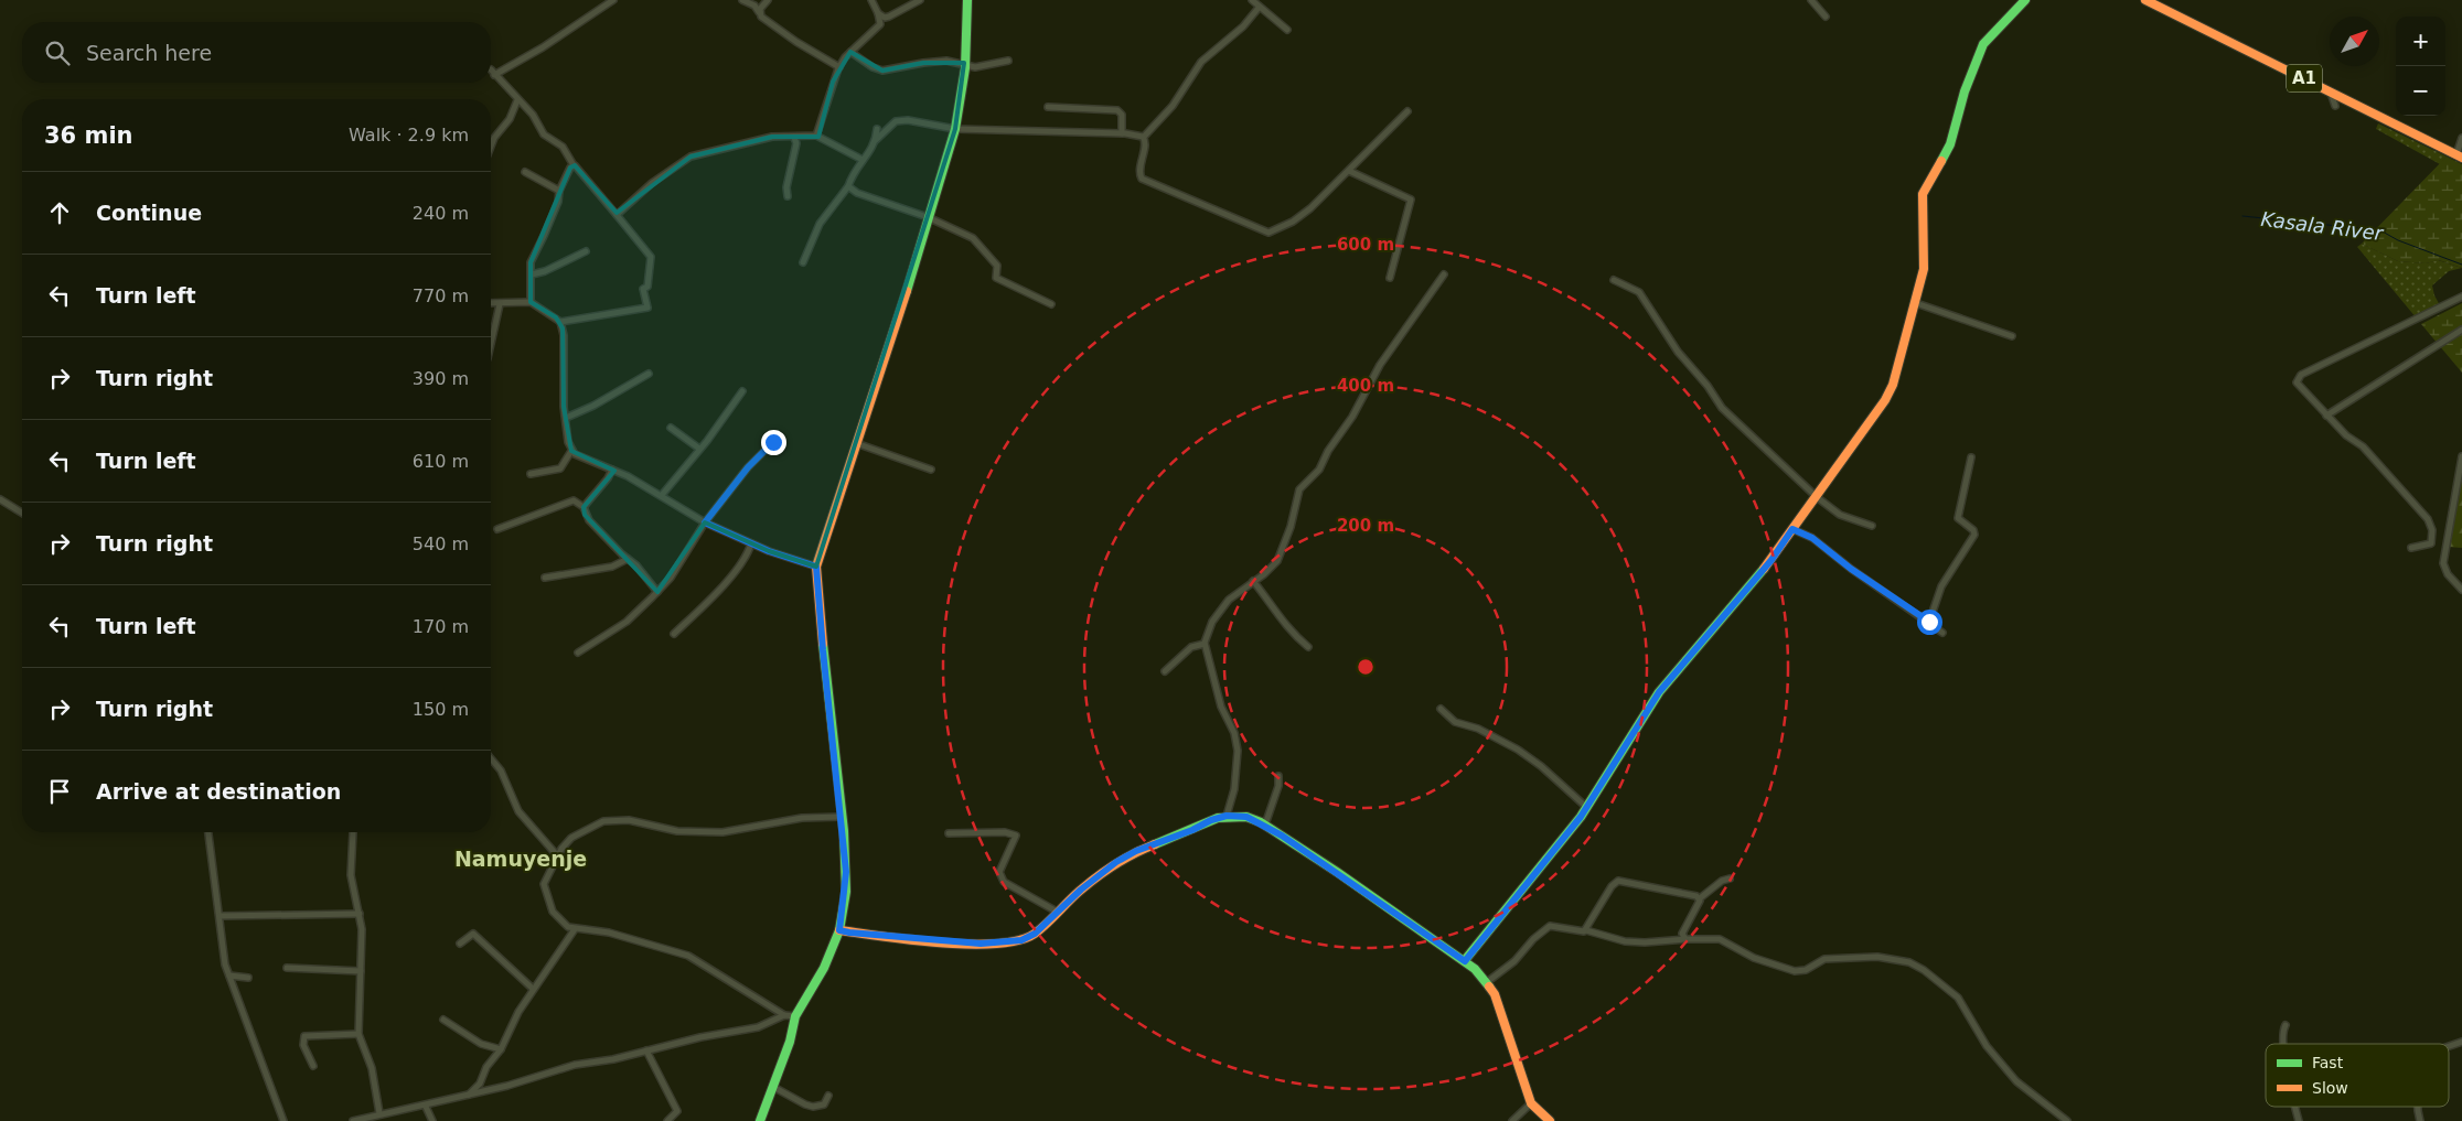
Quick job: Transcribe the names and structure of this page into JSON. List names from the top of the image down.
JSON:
{
  "streets": {
    "main road": ["A1"]
  },
  "districts": ["Namuyenje"],
  "water": ["Kasala River"],
  "legend": ["Fast", "Slow"],
  "north": "top right",
  "page": {
    "map_buttons": ["+", "−"],
    "search": "Search here",
    "heading": ["36 min", "Walk · 2.9 km"],
    "list": [
      ["Continue", "240 m"],
      ["Turn left", "770 m"],
      ["Turn right", "390 m"],
      ["Turn left", "610 m"],
      ["Turn right", "540 m"],
      ["Turn left", "170 m"],
      ["Turn right", "150 m"],
      "Arrive at destination"
    ]
  },
  "rings": ["600 m", "400 m", "200 m"]
}
